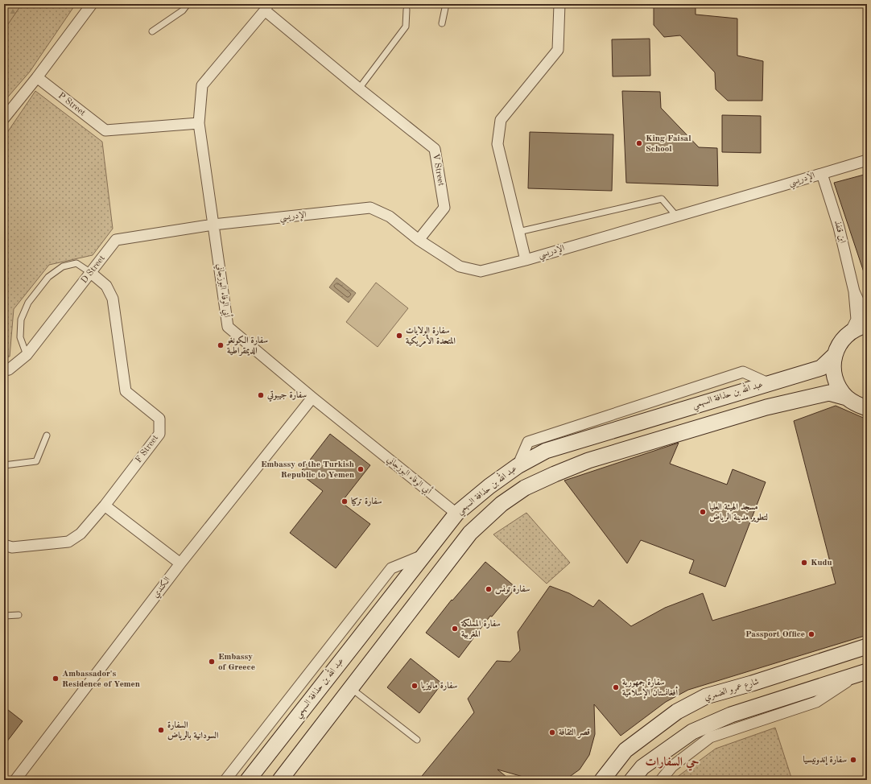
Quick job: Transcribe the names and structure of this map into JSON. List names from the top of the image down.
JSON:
{
  "streets": {
    "street": [
      "P Street",
      "V Street",
      "الإدريسي",
      "ابن قنفذ",
      "D Street",
      "أبي الوفاء البوزجاني",
      "عبد الله بن حذافة السهمي",
      "F Street",
      "الكندي",
      "شارع عمرو الضمري"
    ]
  },
  "crossings": [
    ["P Street", "أبي الوفاء البوزجاني"],
    ["V Street", "الإدريسي"],
    ["V Street", "أبي الوفاء البوزجاني"],
    ["الإدريسي", "ابن قنفذ"],
    ["الإدريسي", "D Street"],
    ["الإدريسي", "أبي الوفاء البوزجاني"],
    ["D Street", "أبي الوفاء البوزجاني"],
    ["D Street", "F Street"],
    ["أبي الوفاء البوزجاني", "عبد الله بن حذافة السهمي"],
    ["أبي الوفاء البوزجاني", "الكندي"]
  ],
  "districts": ["حي السفارات"],
  "places": [
    "King Faisal School",
    "سفارة الولايات المتحدة الأمريكية",
    "سفارة الكونغو الديمقراطية",
    "سفارة جيبوتي",
    "Embassy of the Turkish Republic to Yemen",
    "سفارة تركيا",
    "مسجد الهيئة العليا لتطوير مدينة الرياض",
    "Kudu",
    "سفارة تونس",
    "سفارة المملكة المغربية",
    "Passport Office",
    "Embassy of Greece",
    "Ambassador's Residence of Yemen",
    "سفارة ماليزيا",
    "سفارة جمهورية أفغانستان الإسلامية",
    "السفارة السودانية بالرياض",
    "قصر الثقافة",
    "سفارة إندونيسيا"
  ]
}
